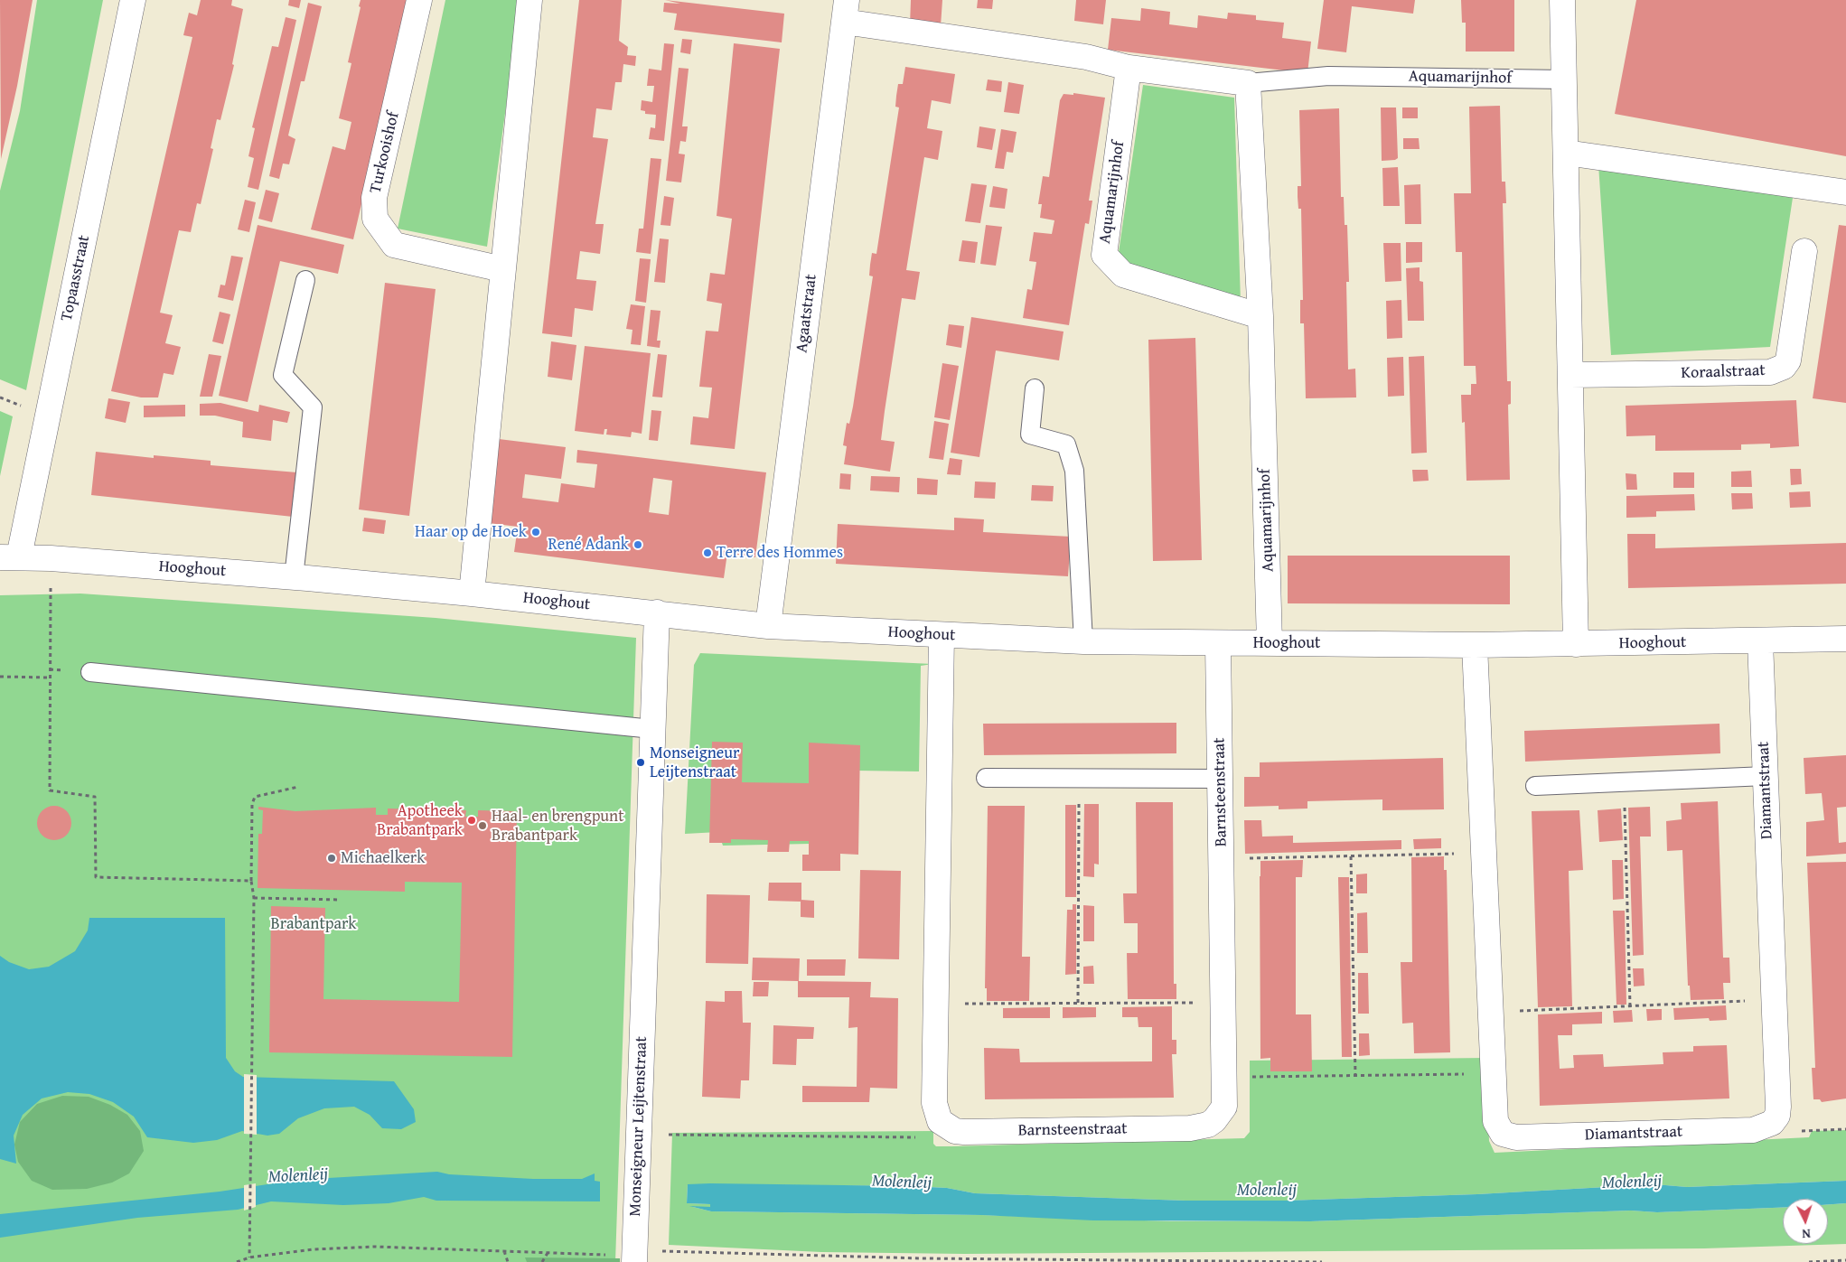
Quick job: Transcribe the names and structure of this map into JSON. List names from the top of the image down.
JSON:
{
  "streets": {
    "street": [
      "Aquamarijnhof",
      "Turkooishof",
      "Topaasstraat",
      "Agaatstraat",
      "Koraalstraat",
      "Hooghout",
      "Diamantstraat",
      "Barnsteenstraat",
      "Monseigneur Leijtenstraat"
    ]
  },
  "crossings": [
    ["Aquamarijnhof", "Agaatstraat"],
    ["Aquamarijnhof", "Hooghout"],
    ["Topaasstraat", "Hooghout"],
    ["Agaatstraat", "Hooghout"],
    ["Hooghout", "Diamantstraat"],
    ["Hooghout", "Barnsteenstraat"],
    ["Hooghout", "Monseigneur Leijtenstraat"]
  ],
  "water": ["Molenleij"],
  "parks": ["Brabantpark"],
  "places": [
    "Haar op de Hoek",
    "René Adank",
    "Terre des Hommes",
    "Monseigneur Leijtenstraat",
    "Apotheek Brabantpark",
    "Haal- en brengpunt Brabantpark",
    "Michaelkerk"
  ],
  "north": "bottom"
}
